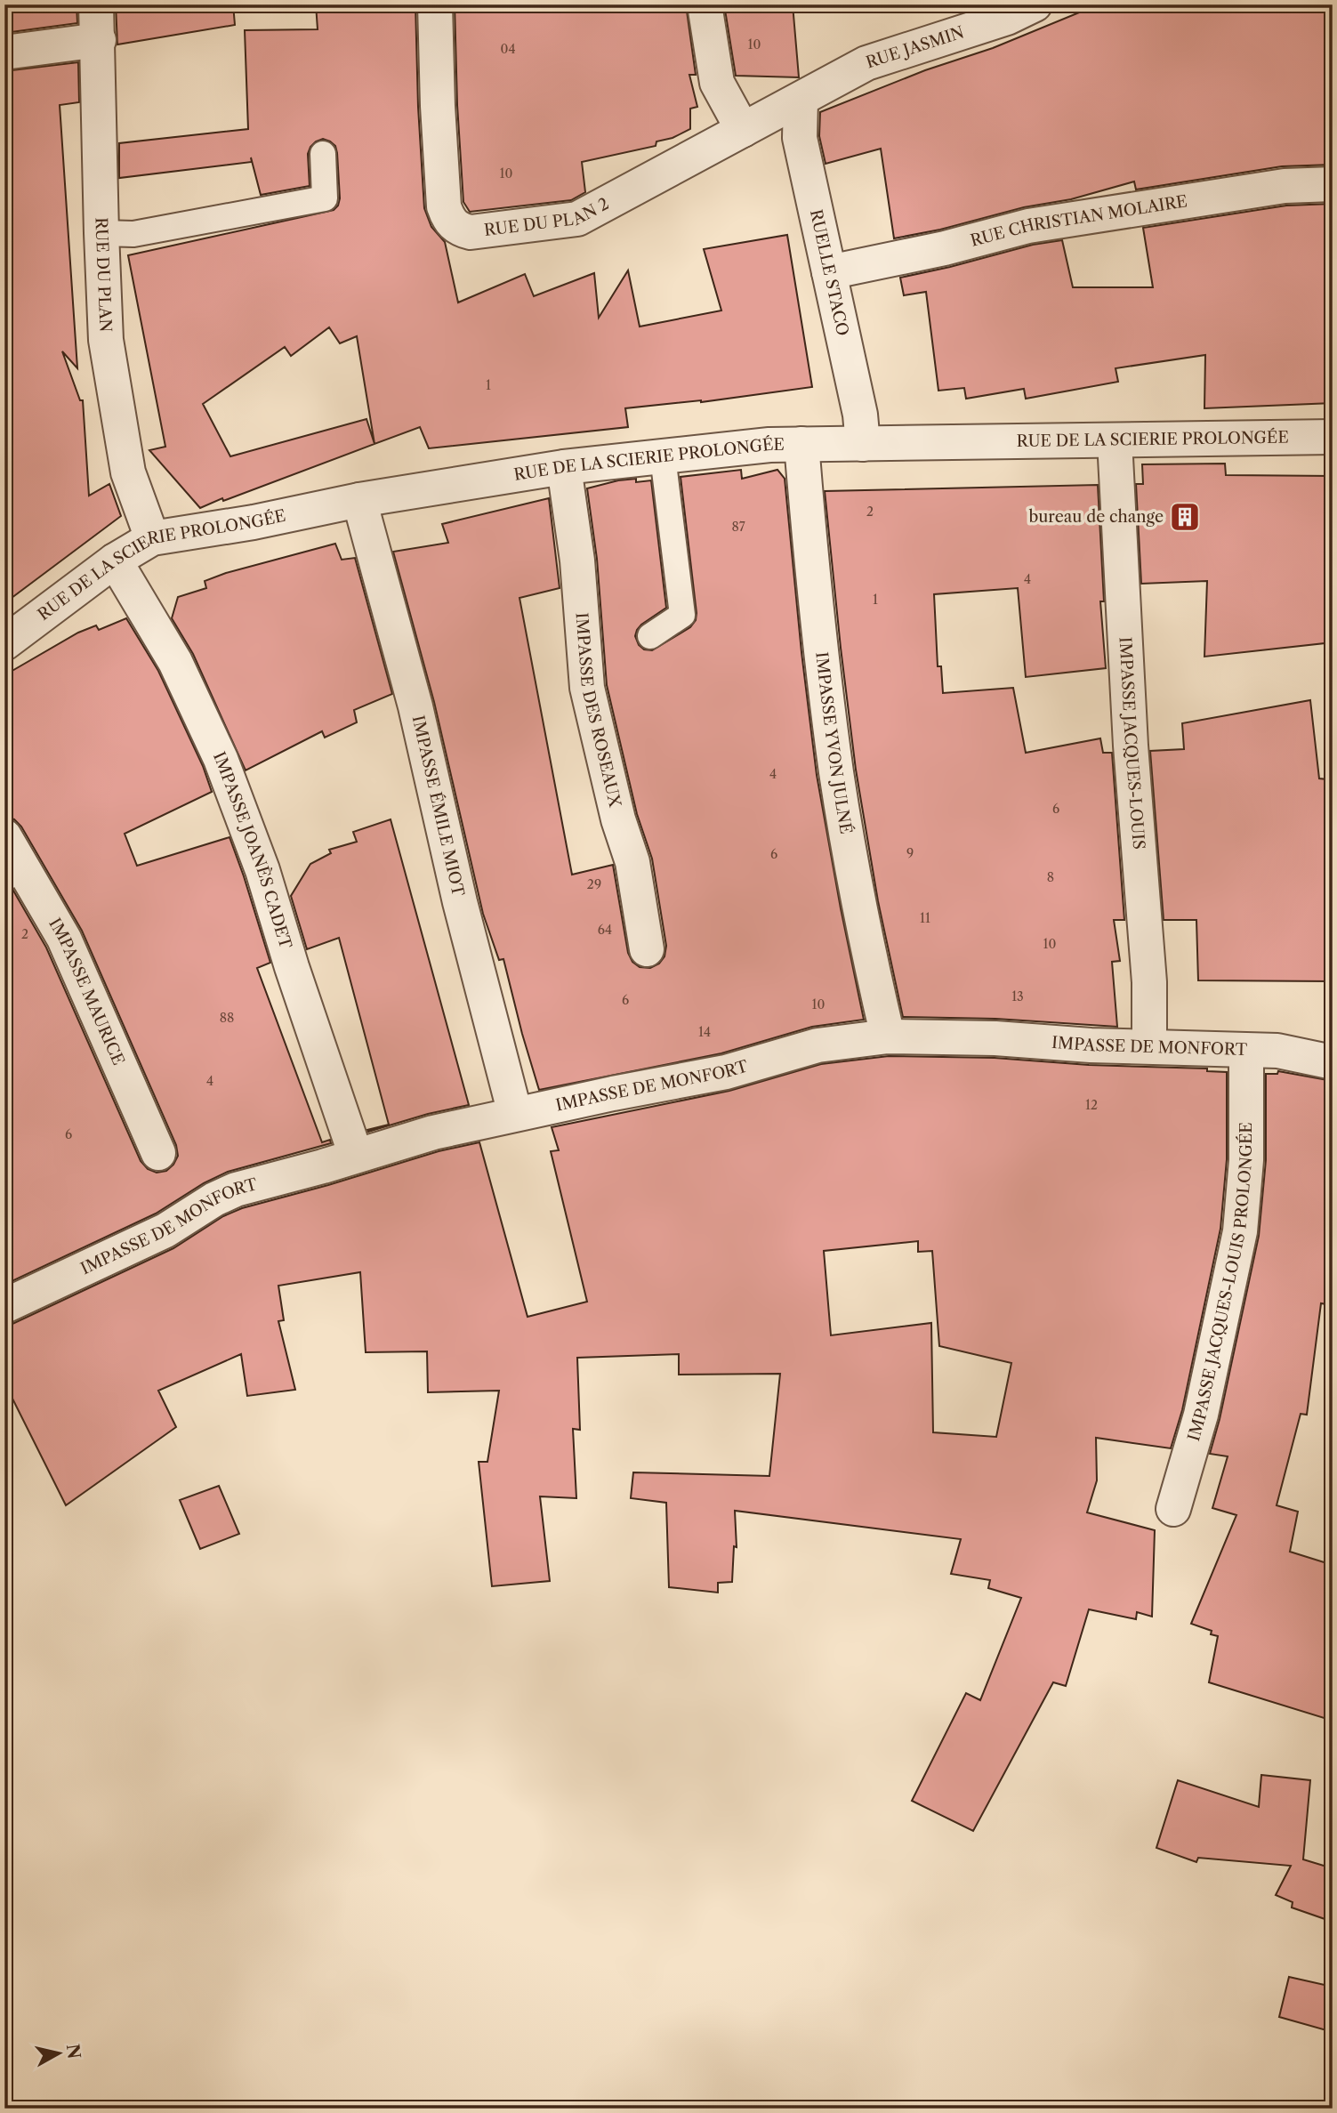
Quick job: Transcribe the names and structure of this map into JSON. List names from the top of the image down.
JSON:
{
  "streets": {
    "street": [
      "RUE JASMIN",
      "RUE DU PLAN 2",
      "RUE CHRISTIAN MOLAIRE",
      "RUELLE STACO",
      "RUE DU PLAN",
      "RUE DE LA SCIERIE PROLONGÉE",
      "IMPASSE DES ROSEAUX",
      "IMPASSE YVON JULNÉ",
      "IMPASSE JACQUES-LOUIS",
      "IMPASSE ÉMILE MIOT",
      "IMPASSE JOANÈS CADET",
      "IMPASSE MAURICE",
      "IMPASSE DE MONFORT",
      "IMPASSE JACQUES-LOUIS PROLONGÉE"
    ]
  },
  "crossings": [
    ["RUE JASMIN", "RUE DU PLAN 2"],
    ["RUE JASMIN", "RUELLE STACO"],
    ["RUE DU PLAN 2", "RUELLE STACO"],
    ["RUE CHRISTIAN MOLAIRE", "RUELLE STACO"],
    ["RUELLE STACO", "RUE DE LA SCIERIE PROLONGÉE"],
    ["RUE DU PLAN", "RUE DE LA SCIERIE PROLONGÉE"],
    ["RUE DE LA SCIERIE PROLONGÉE", "IMPASSE DES ROSEAUX"],
    ["RUE DE LA SCIERIE PROLONGÉE", "IMPASSE YVON JULNÉ"],
    ["RUE DE LA SCIERIE PROLONGÉE", "IMPASSE JACQUES-LOUIS"],
    ["RUE DE LA SCIERIE PROLONGÉE", "IMPASSE ÉMILE MIOT"],
    ["RUE DE LA SCIERIE PROLONGÉE", "IMPASSE JOANÈS CADET"],
    ["IMPASSE YVON JULNÉ", "IMPASSE DE MONFORT"],
    ["IMPASSE JACQUES-LOUIS", "IMPASSE DE MONFORT"],
    ["IMPASSE ÉMILE MIOT", "IMPASSE DE MONFORT"],
    ["IMPASSE JOANÈS CADET", "IMPASSE DE MONFORT"],
    ["IMPASSE DE MONFORT", "IMPASSE JACQUES-LOUIS PROLONGÉE"]
  ],
  "places": {
    "building": ["bureau de change"]
  },
  "house_numbers": [
    "10",
    "04",
    "10",
    "1",
    "2",
    "87",
    "4",
    "1",
    "4",
    "6",
    "9",
    "6",
    "8",
    "29",
    "11",
    "64",
    "2",
    "10",
    "13",
    "6",
    "10",
    "88",
    "14",
    "4",
    "12",
    "6"
  ],
  "north": "right"
}
